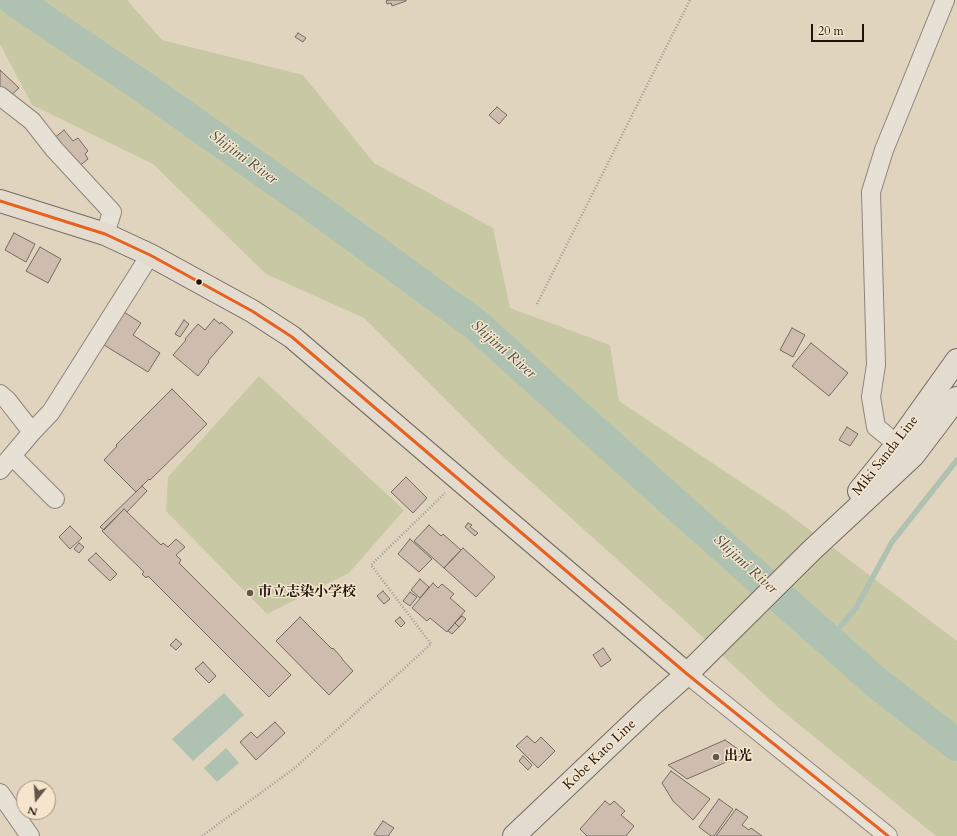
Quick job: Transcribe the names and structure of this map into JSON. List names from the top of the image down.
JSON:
{
  "streets": {
    "main road": ["Miki Sanda Line", "Kobe Kato Line"]
  },
  "crossings": [
    ["Miki Sanda Line", "Kobe Kato Line"]
  ],
  "water": ["Shijimi River"],
  "places": ["市立志染小学校", "出光"],
  "scale_bar": "20 m",
  "north": "bottom"
}
